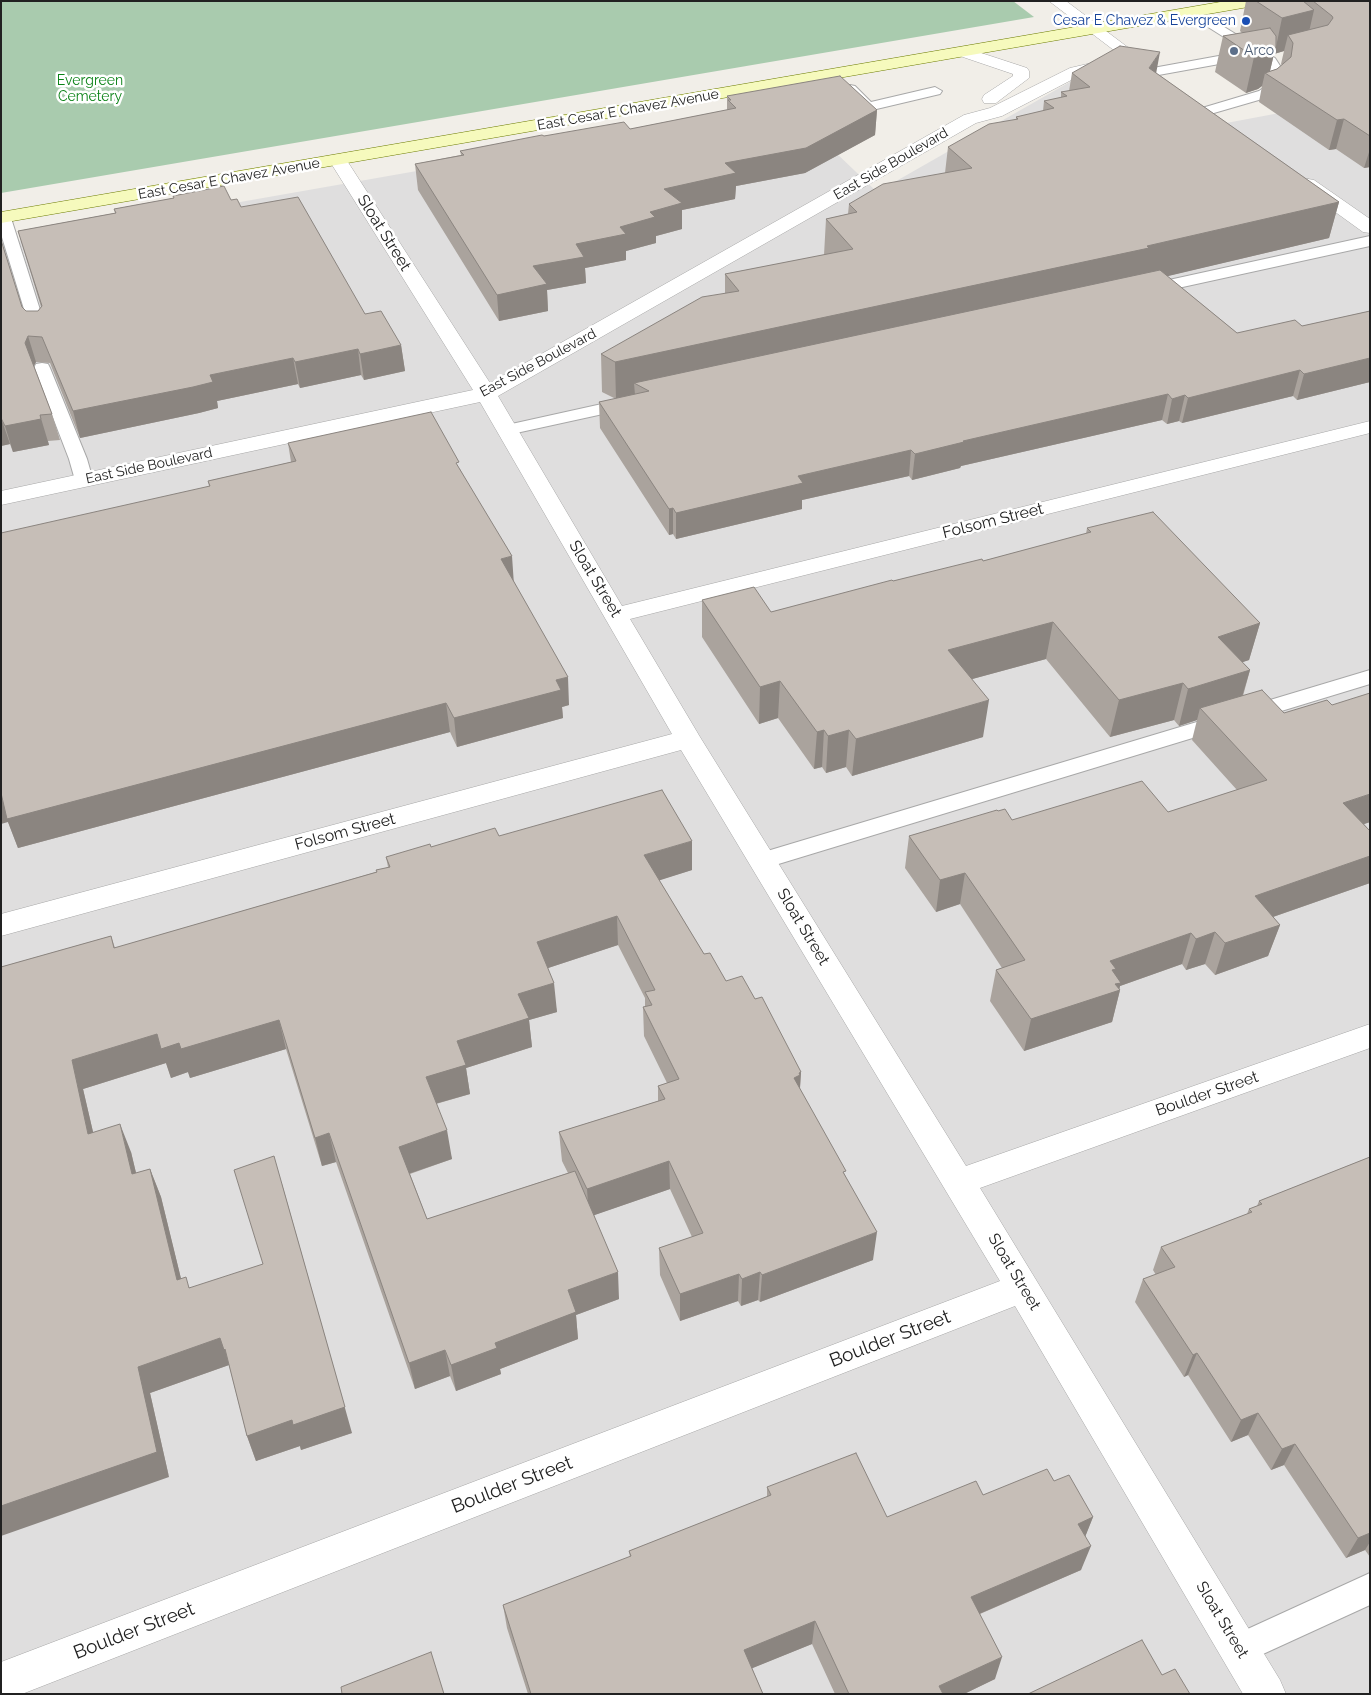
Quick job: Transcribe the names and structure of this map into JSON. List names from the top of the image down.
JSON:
{
  "streets": {
    "main road": ["East Cesar E Chavez Avenue"],
    "street": [
      "East Side Boulevard",
      "Sloat Street",
      "Folsom Street",
      "Boulder Street"
    ]
  },
  "crossings": [
    ["East Cesar E Chavez Avenue", "East Side Boulevard"],
    ["East Cesar E Chavez Avenue", "Sloat Street"],
    ["East Side Boulevard", "Sloat Street"],
    ["Sloat Street", "Folsom Street"],
    ["Sloat Street", "Boulder Street"]
  ],
  "parks": ["Evergreen Cemetery"],
  "places": ["Cesar E Chavez & Evergreen", "Arco"]
}
